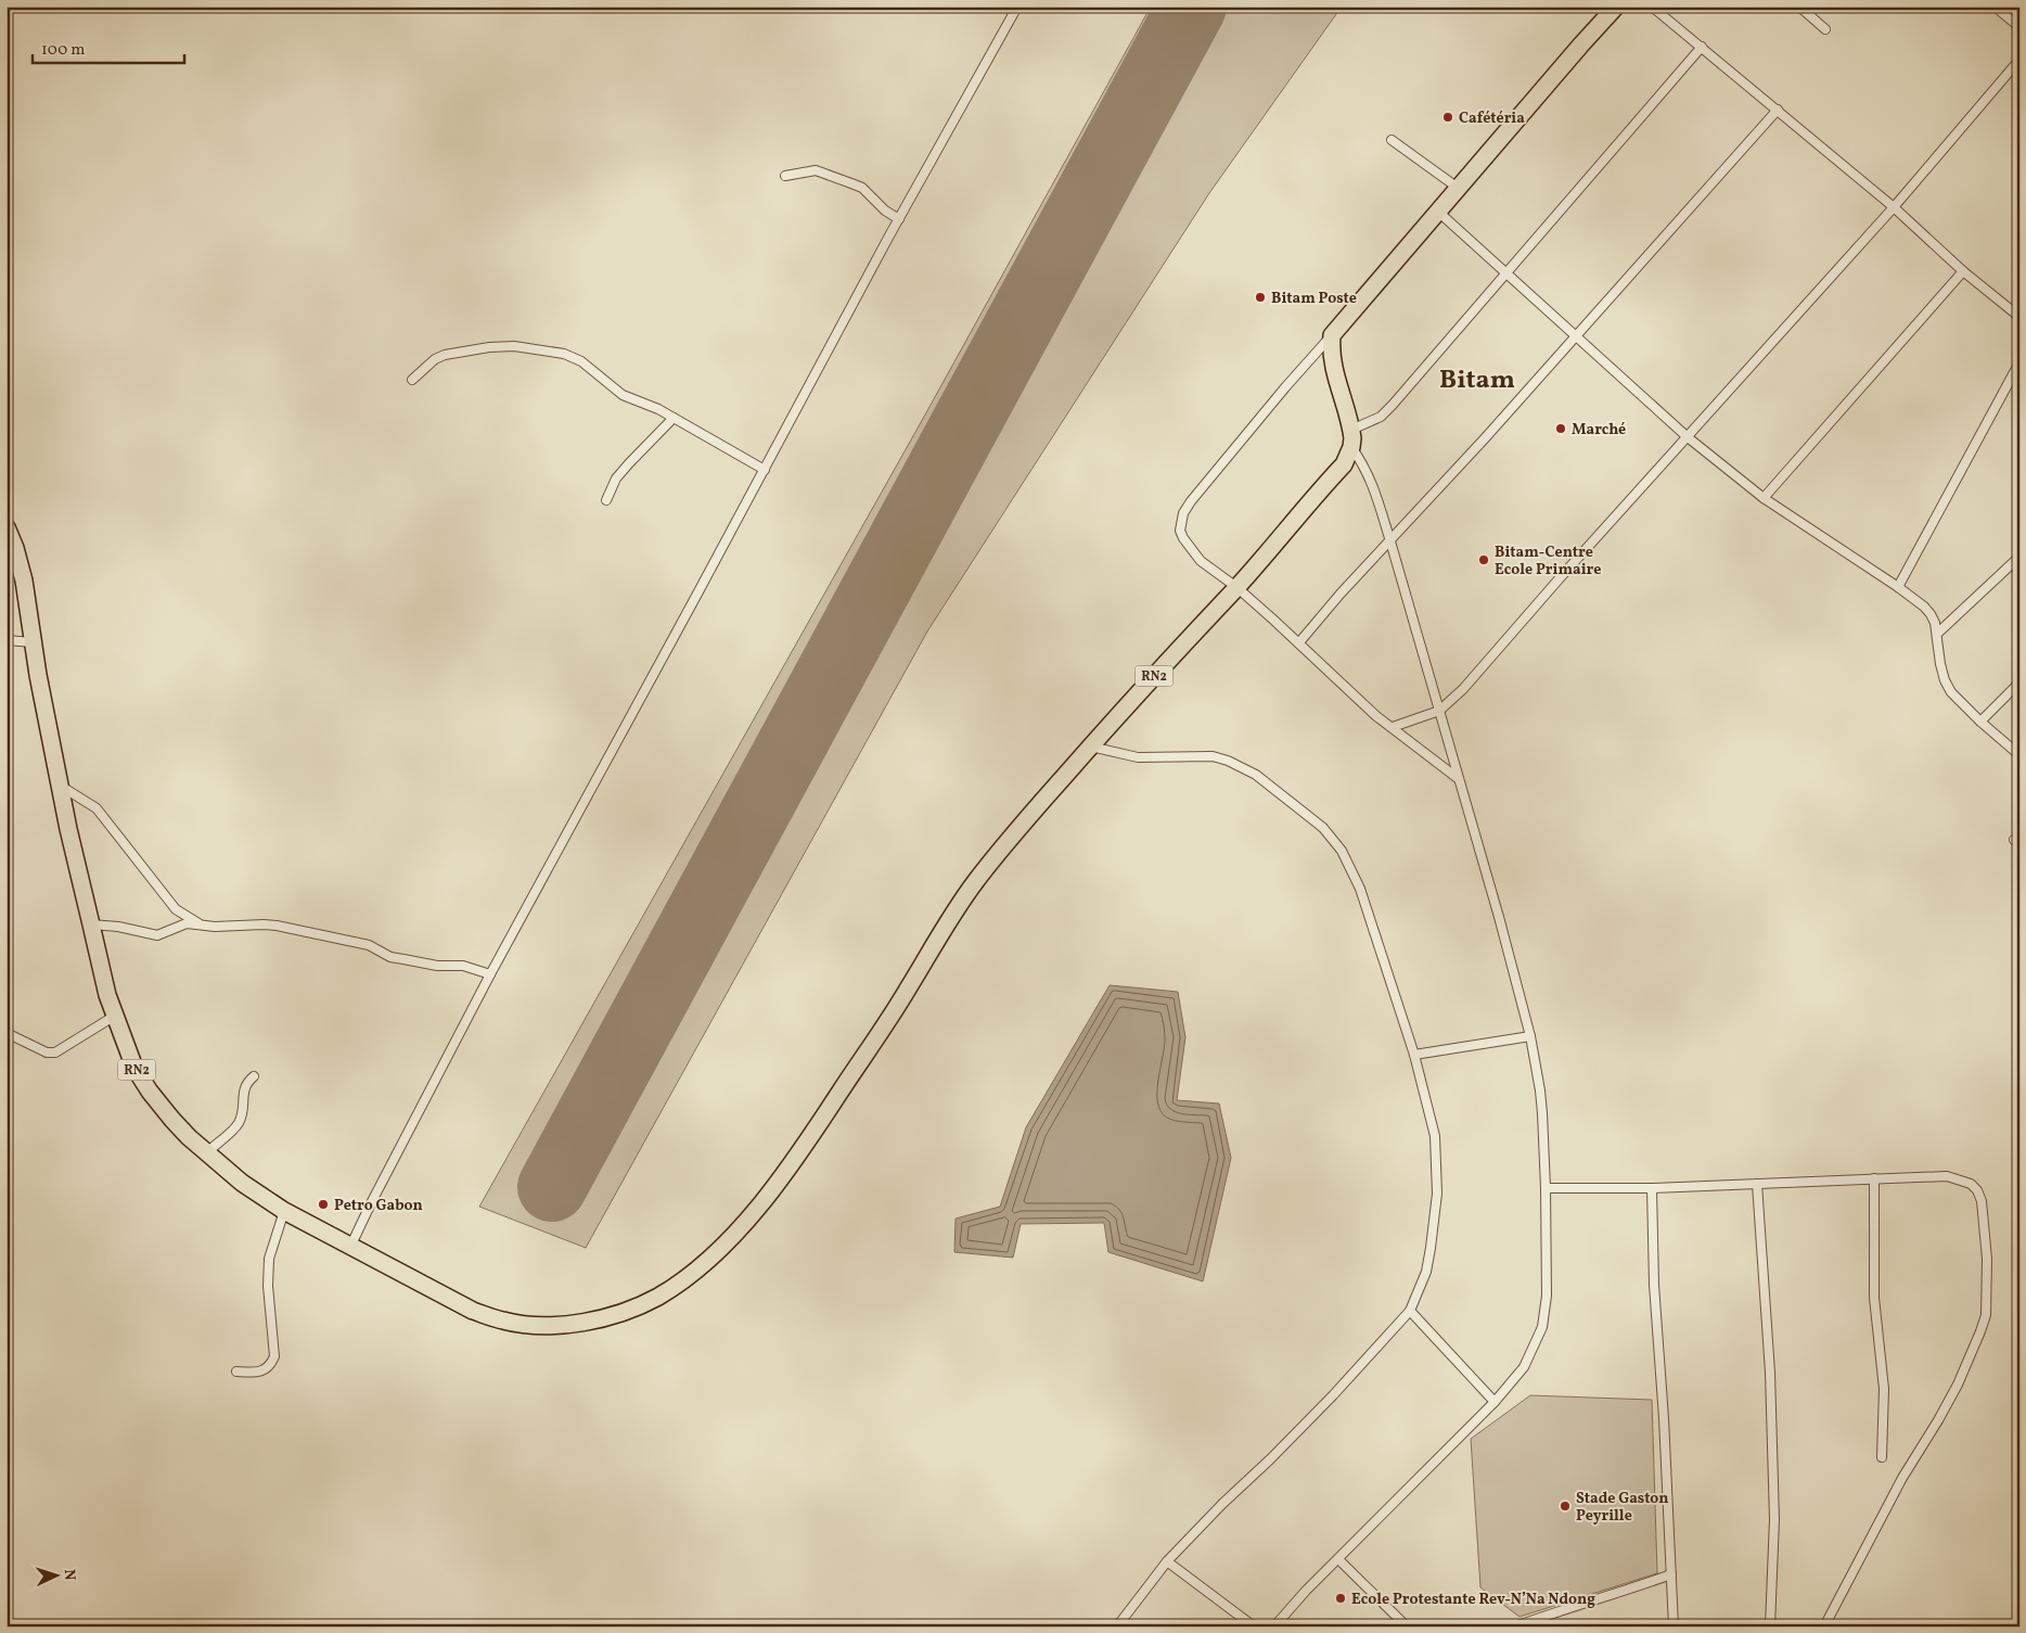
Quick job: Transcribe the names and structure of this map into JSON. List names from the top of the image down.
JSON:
{
  "streets": {
    "highway": ["RN2"]
  },
  "districts": ["Bitam"],
  "places": [
    "Cafétéria",
    "Bitam Poste",
    "Marché",
    "Bitam-Centre Ecole Primaire",
    "Petro Gabon",
    "Stade Gaston Peyrille",
    "Ecole Protestante Rev-N’Na Ndong"
  ],
  "scale_bar": "100 m",
  "north": "right"
}
